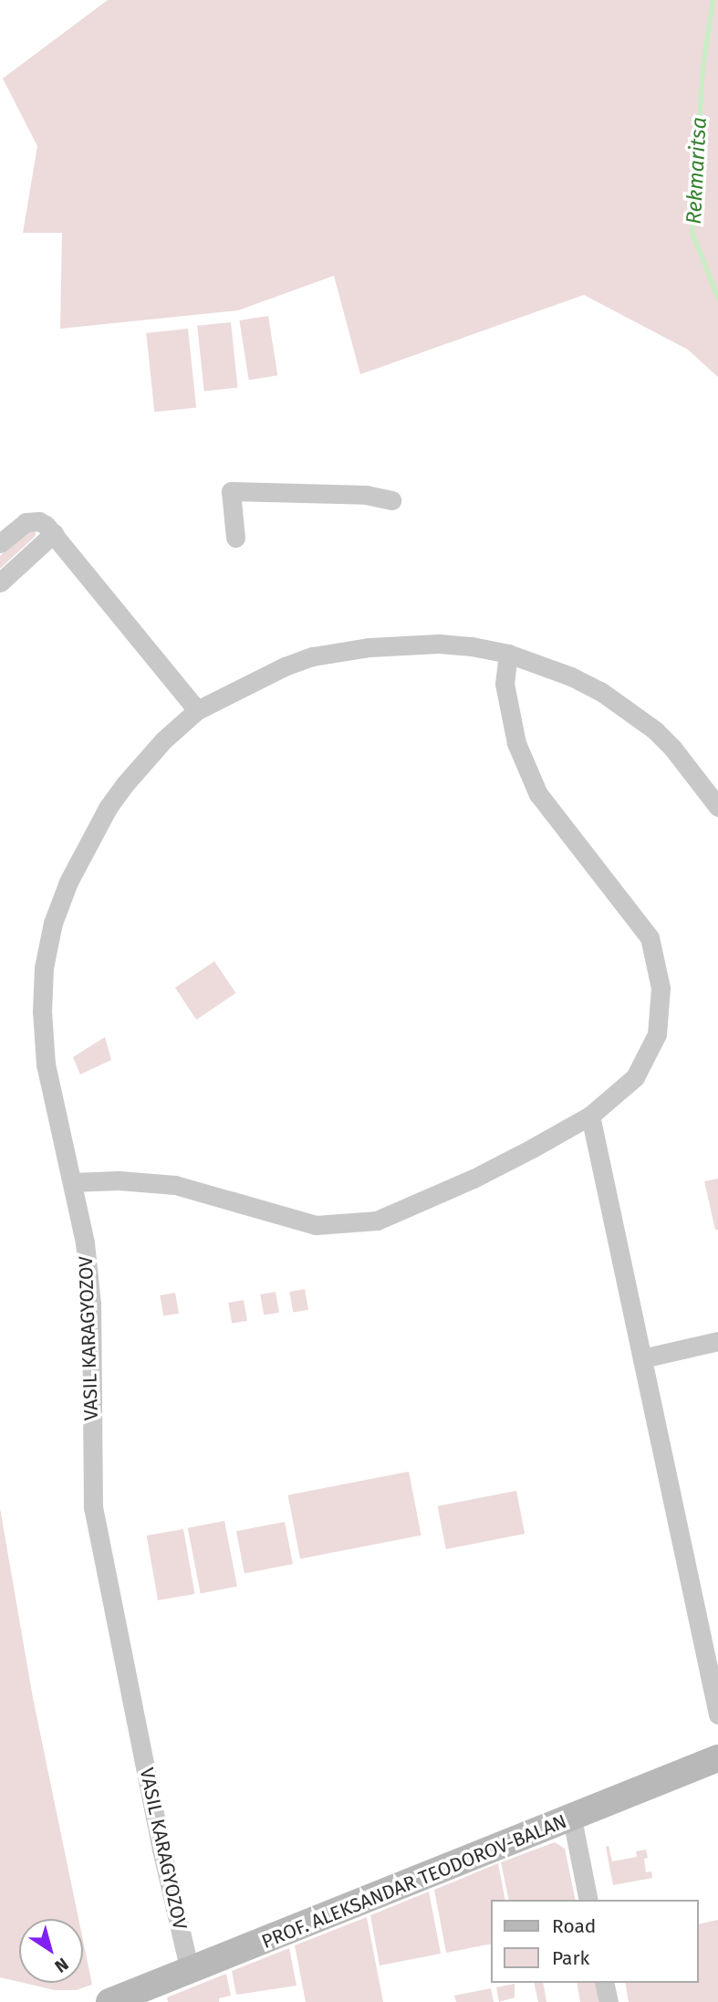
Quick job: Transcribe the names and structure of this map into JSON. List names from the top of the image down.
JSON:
{
  "streets": {
    "street": ["VASIL KARAGYOZOV", "PROF. ALEKSANDAR TEODOROV-BALAN"]
  },
  "crossings": [
    ["VASIL KARAGYOZOV", "PROF. ALEKSANDAR TEODOROV-BALAN"]
  ],
  "water": ["Rekmaritsa"],
  "legend": ["Road", "Park"],
  "north": "bottom right"
}
